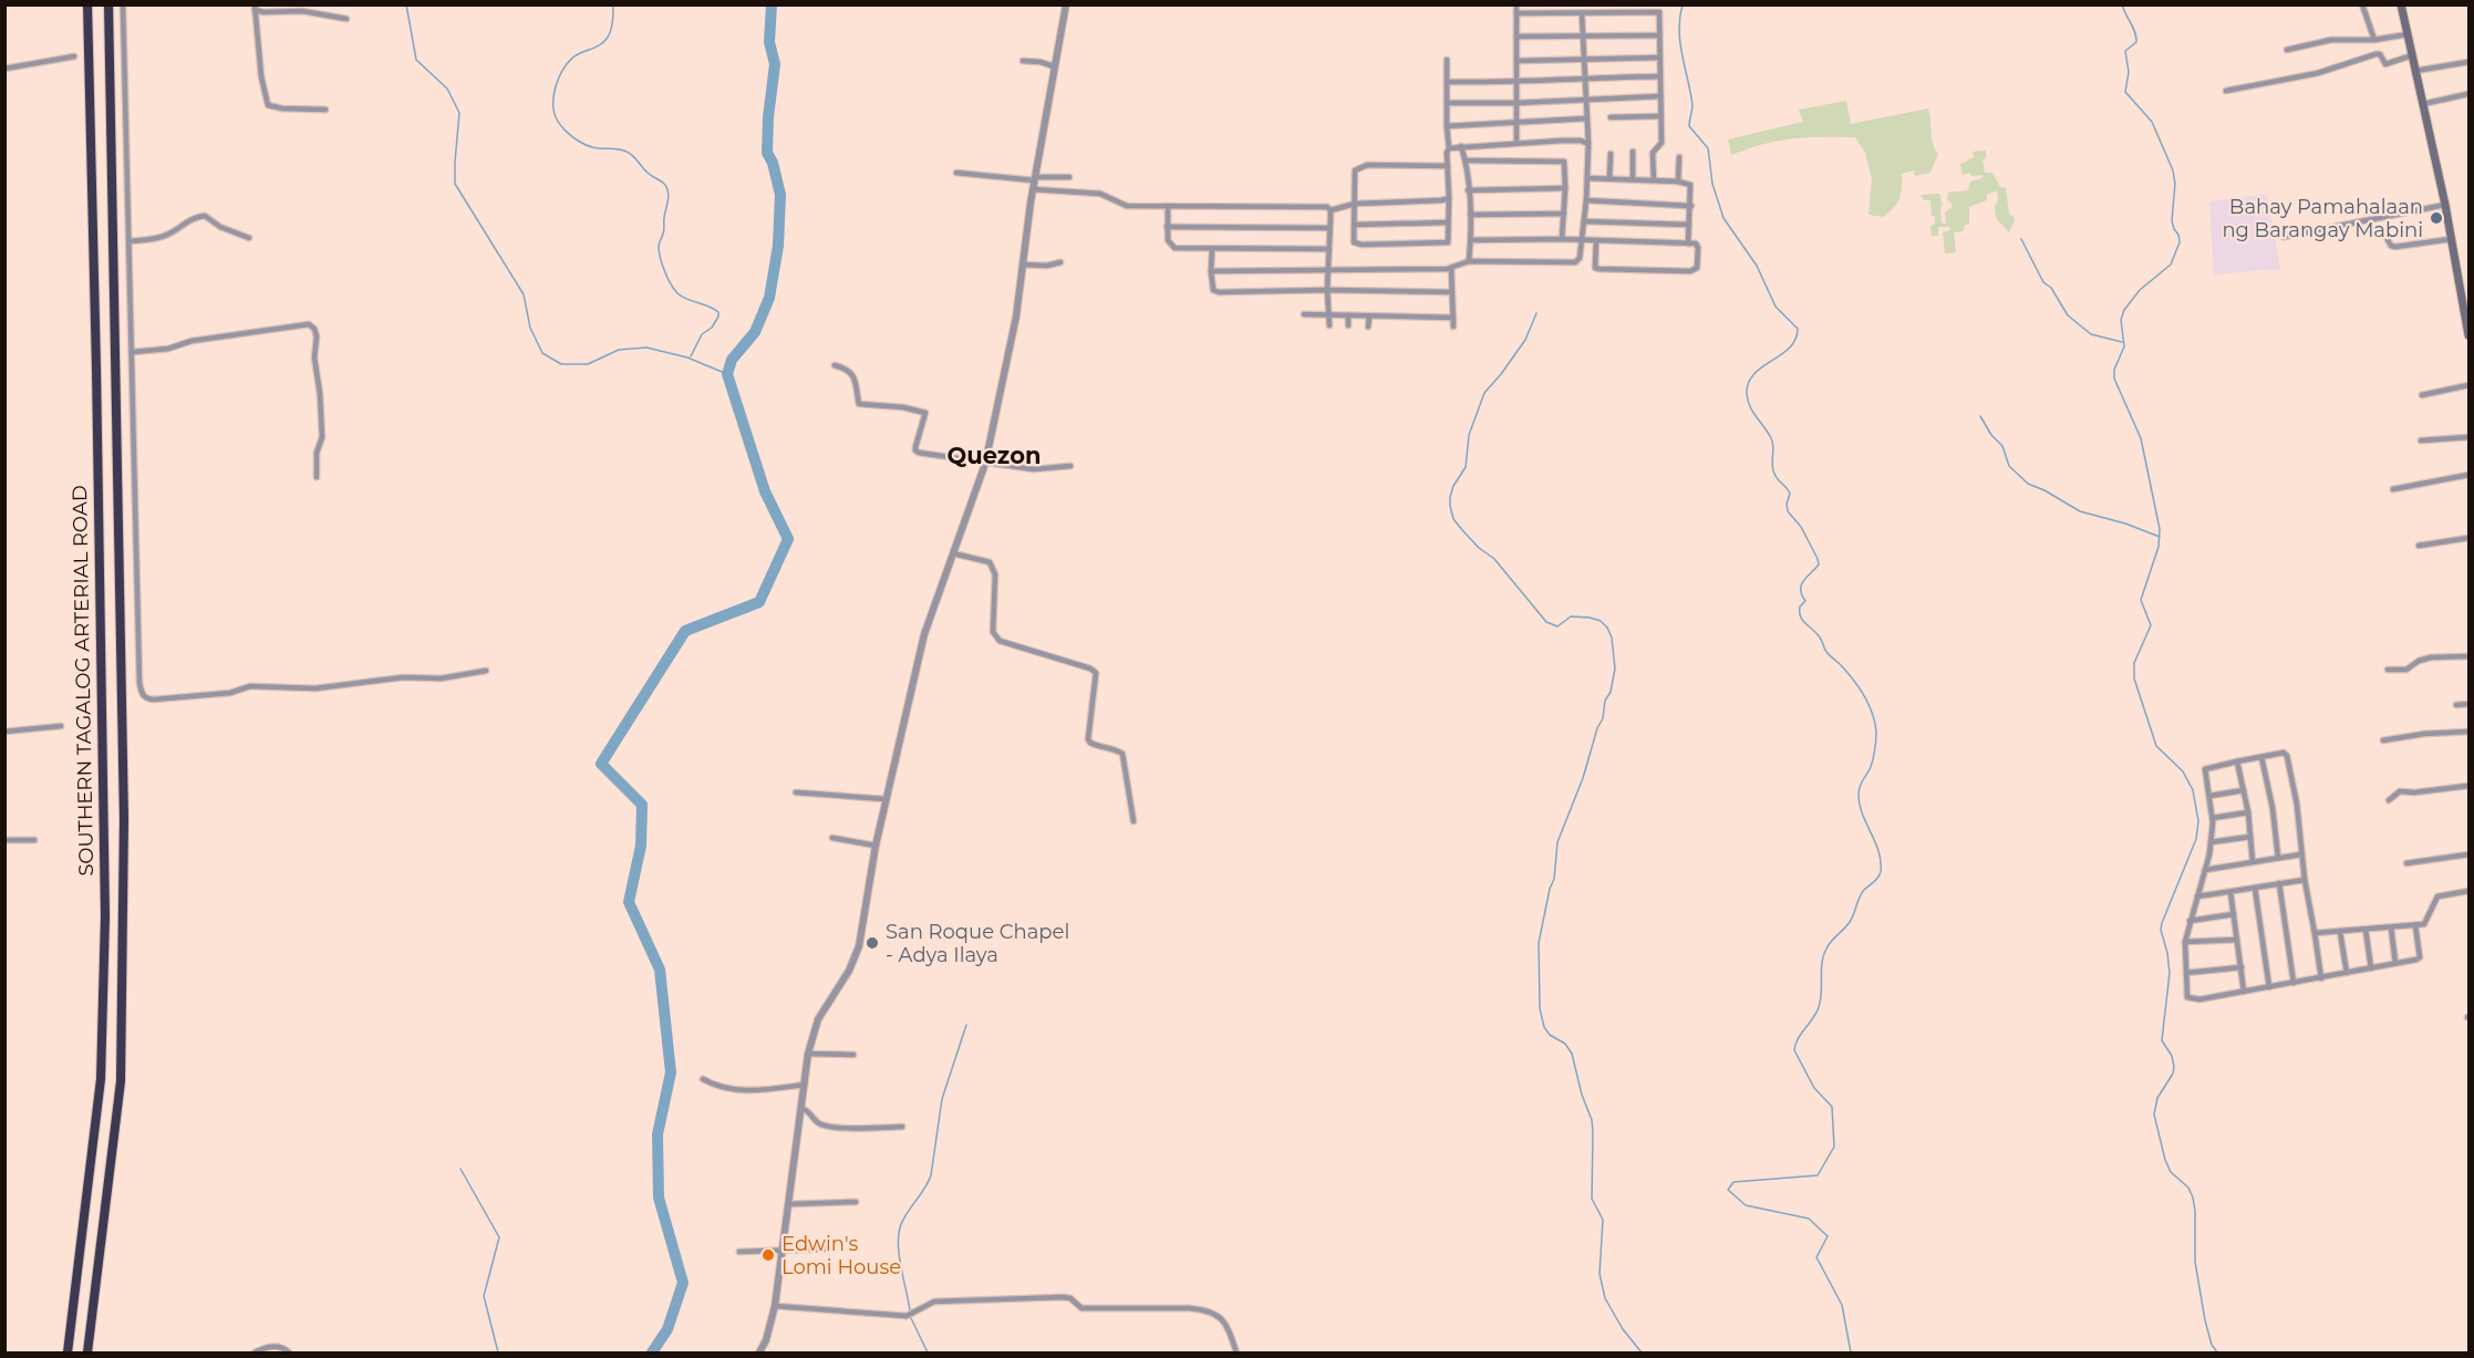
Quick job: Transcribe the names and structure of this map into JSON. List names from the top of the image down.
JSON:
{
  "streets": {
    "highway": ["SOUTHERN TAGALOG ARTERIAL ROAD"]
  },
  "districts": ["Quezon"],
  "places": ["Bahay Pamahalaan ng Barangay Mabini", "San Roque Chapel - Adya Ilaya", "Edwin's Lomi House"]
}
